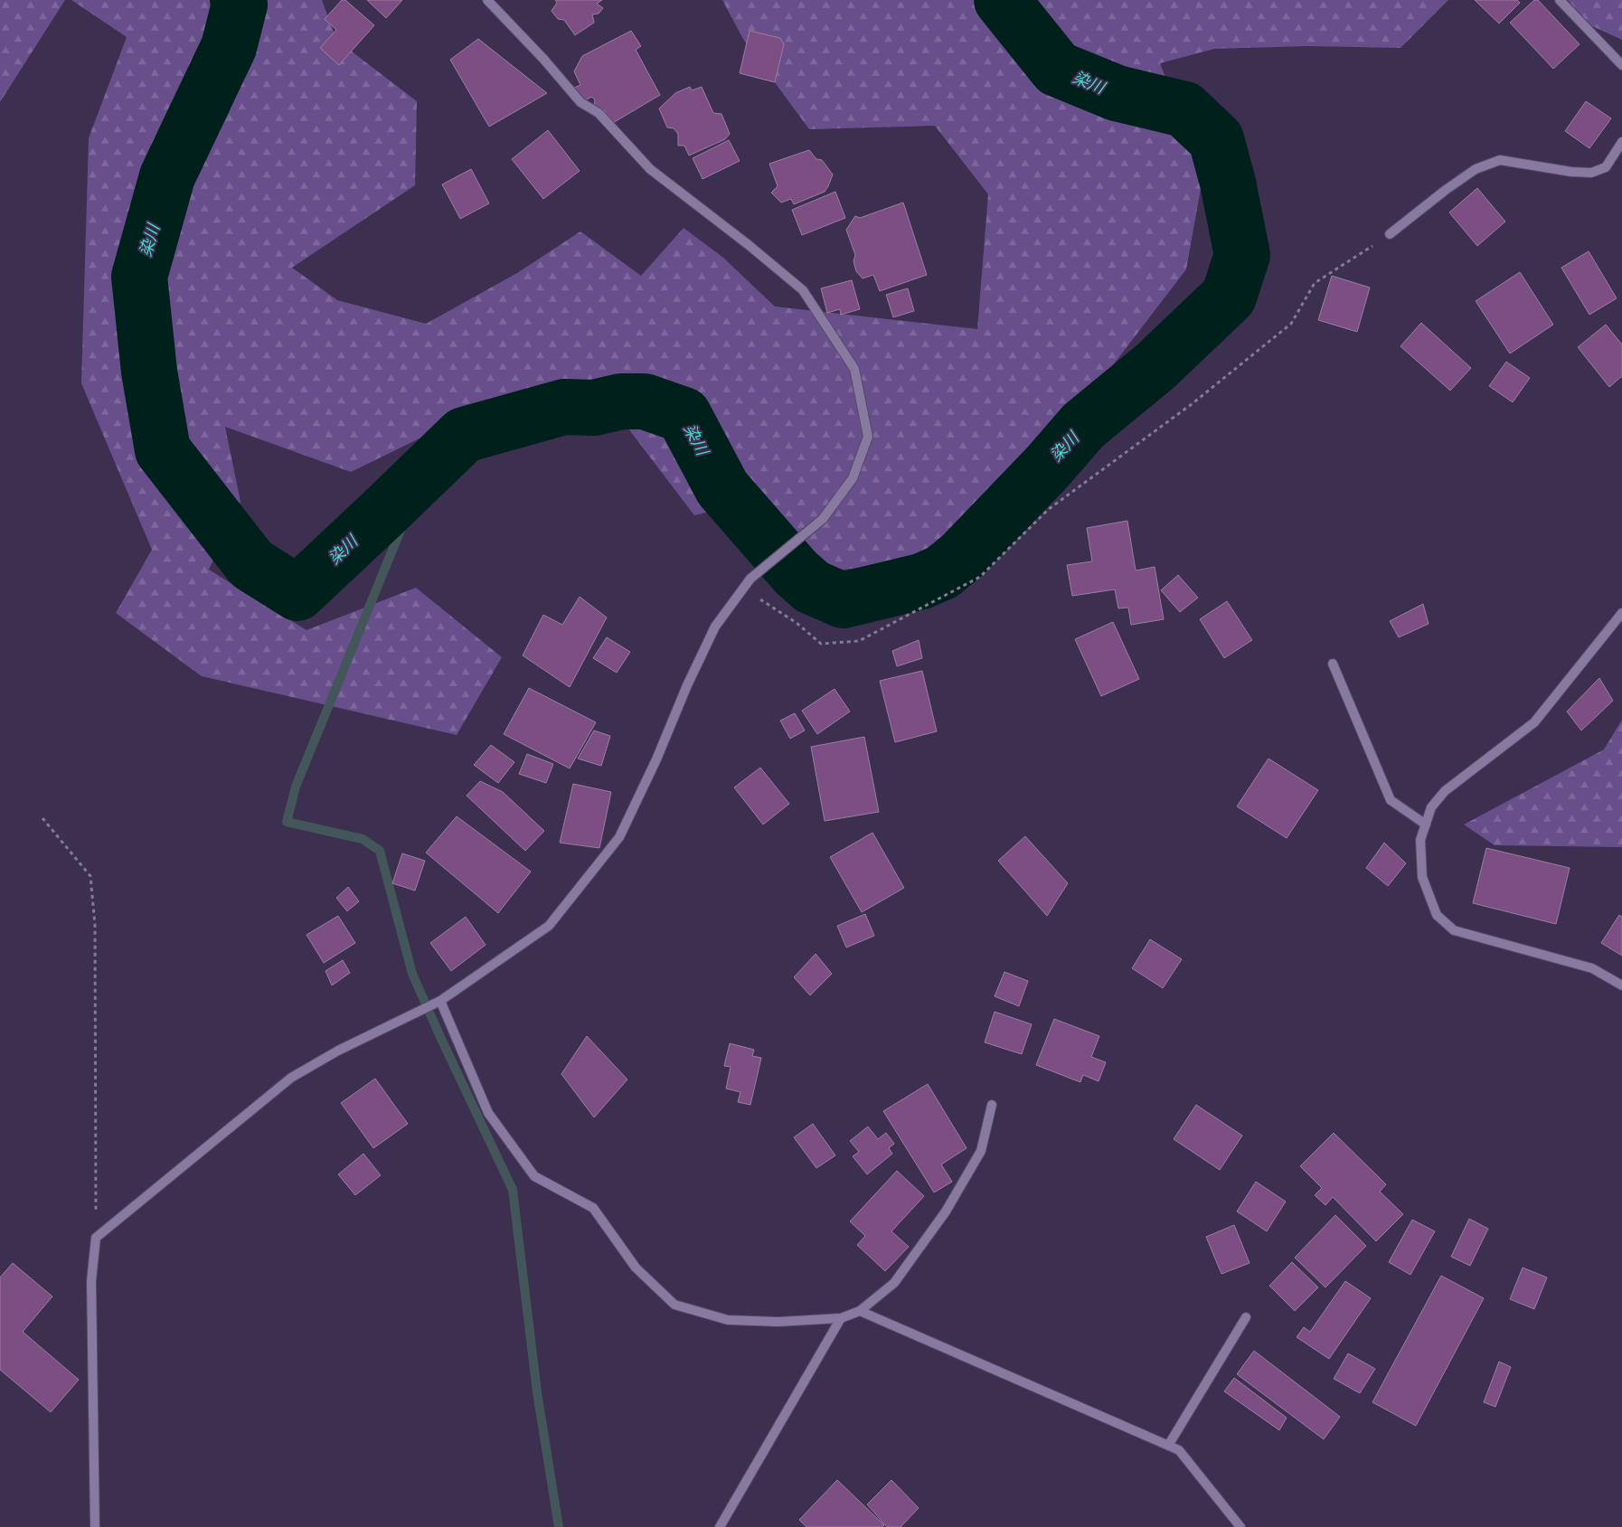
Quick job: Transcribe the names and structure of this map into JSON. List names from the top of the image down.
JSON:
{
  "water": ["染川"]
}
